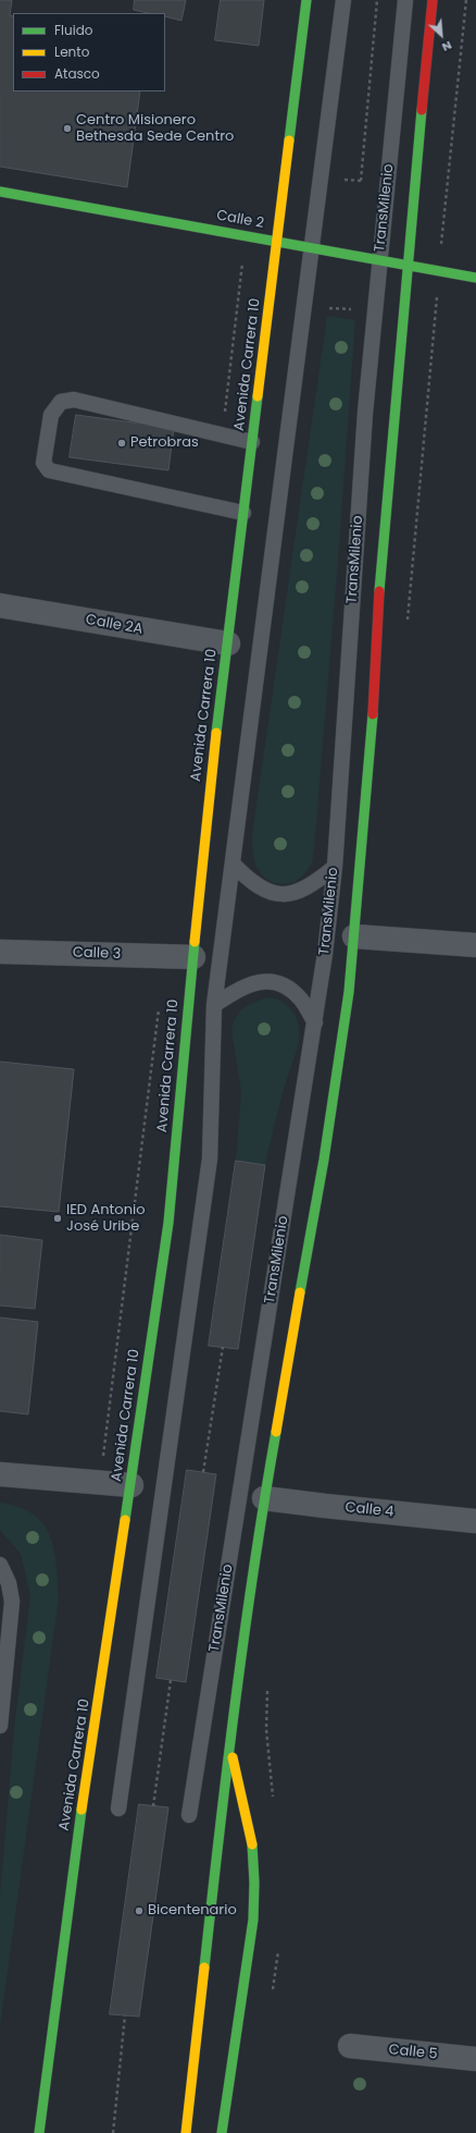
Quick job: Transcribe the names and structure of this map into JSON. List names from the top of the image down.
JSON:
{
  "streets": {
    "main road": ["Calle 2", "Avenida Carrera 10"],
    "street": [
      "Calle 2A",
      "Calle 3",
      "Calle 4",
      "Calle 5"
    ],
    "lane": ["TransMilenio"]
  },
  "crossings": [
    ["TransMilenio", "Calle 2"],
    ["Calle 2", "Avenida Carrera 10"],
    ["Avenida Carrera 10", "Calle 2A"],
    ["Avenida Carrera 10", "Calle 3"]
  ],
  "places": [
    "Centro Misionero Bethesda Sede Centro",
    "Petrobras",
    "IED Antonio José Uribe",
    "Bicentenario"
  ],
  "legend": ["Fluido", "Lento", "Atasco"],
  "north": "bottom right"
}
